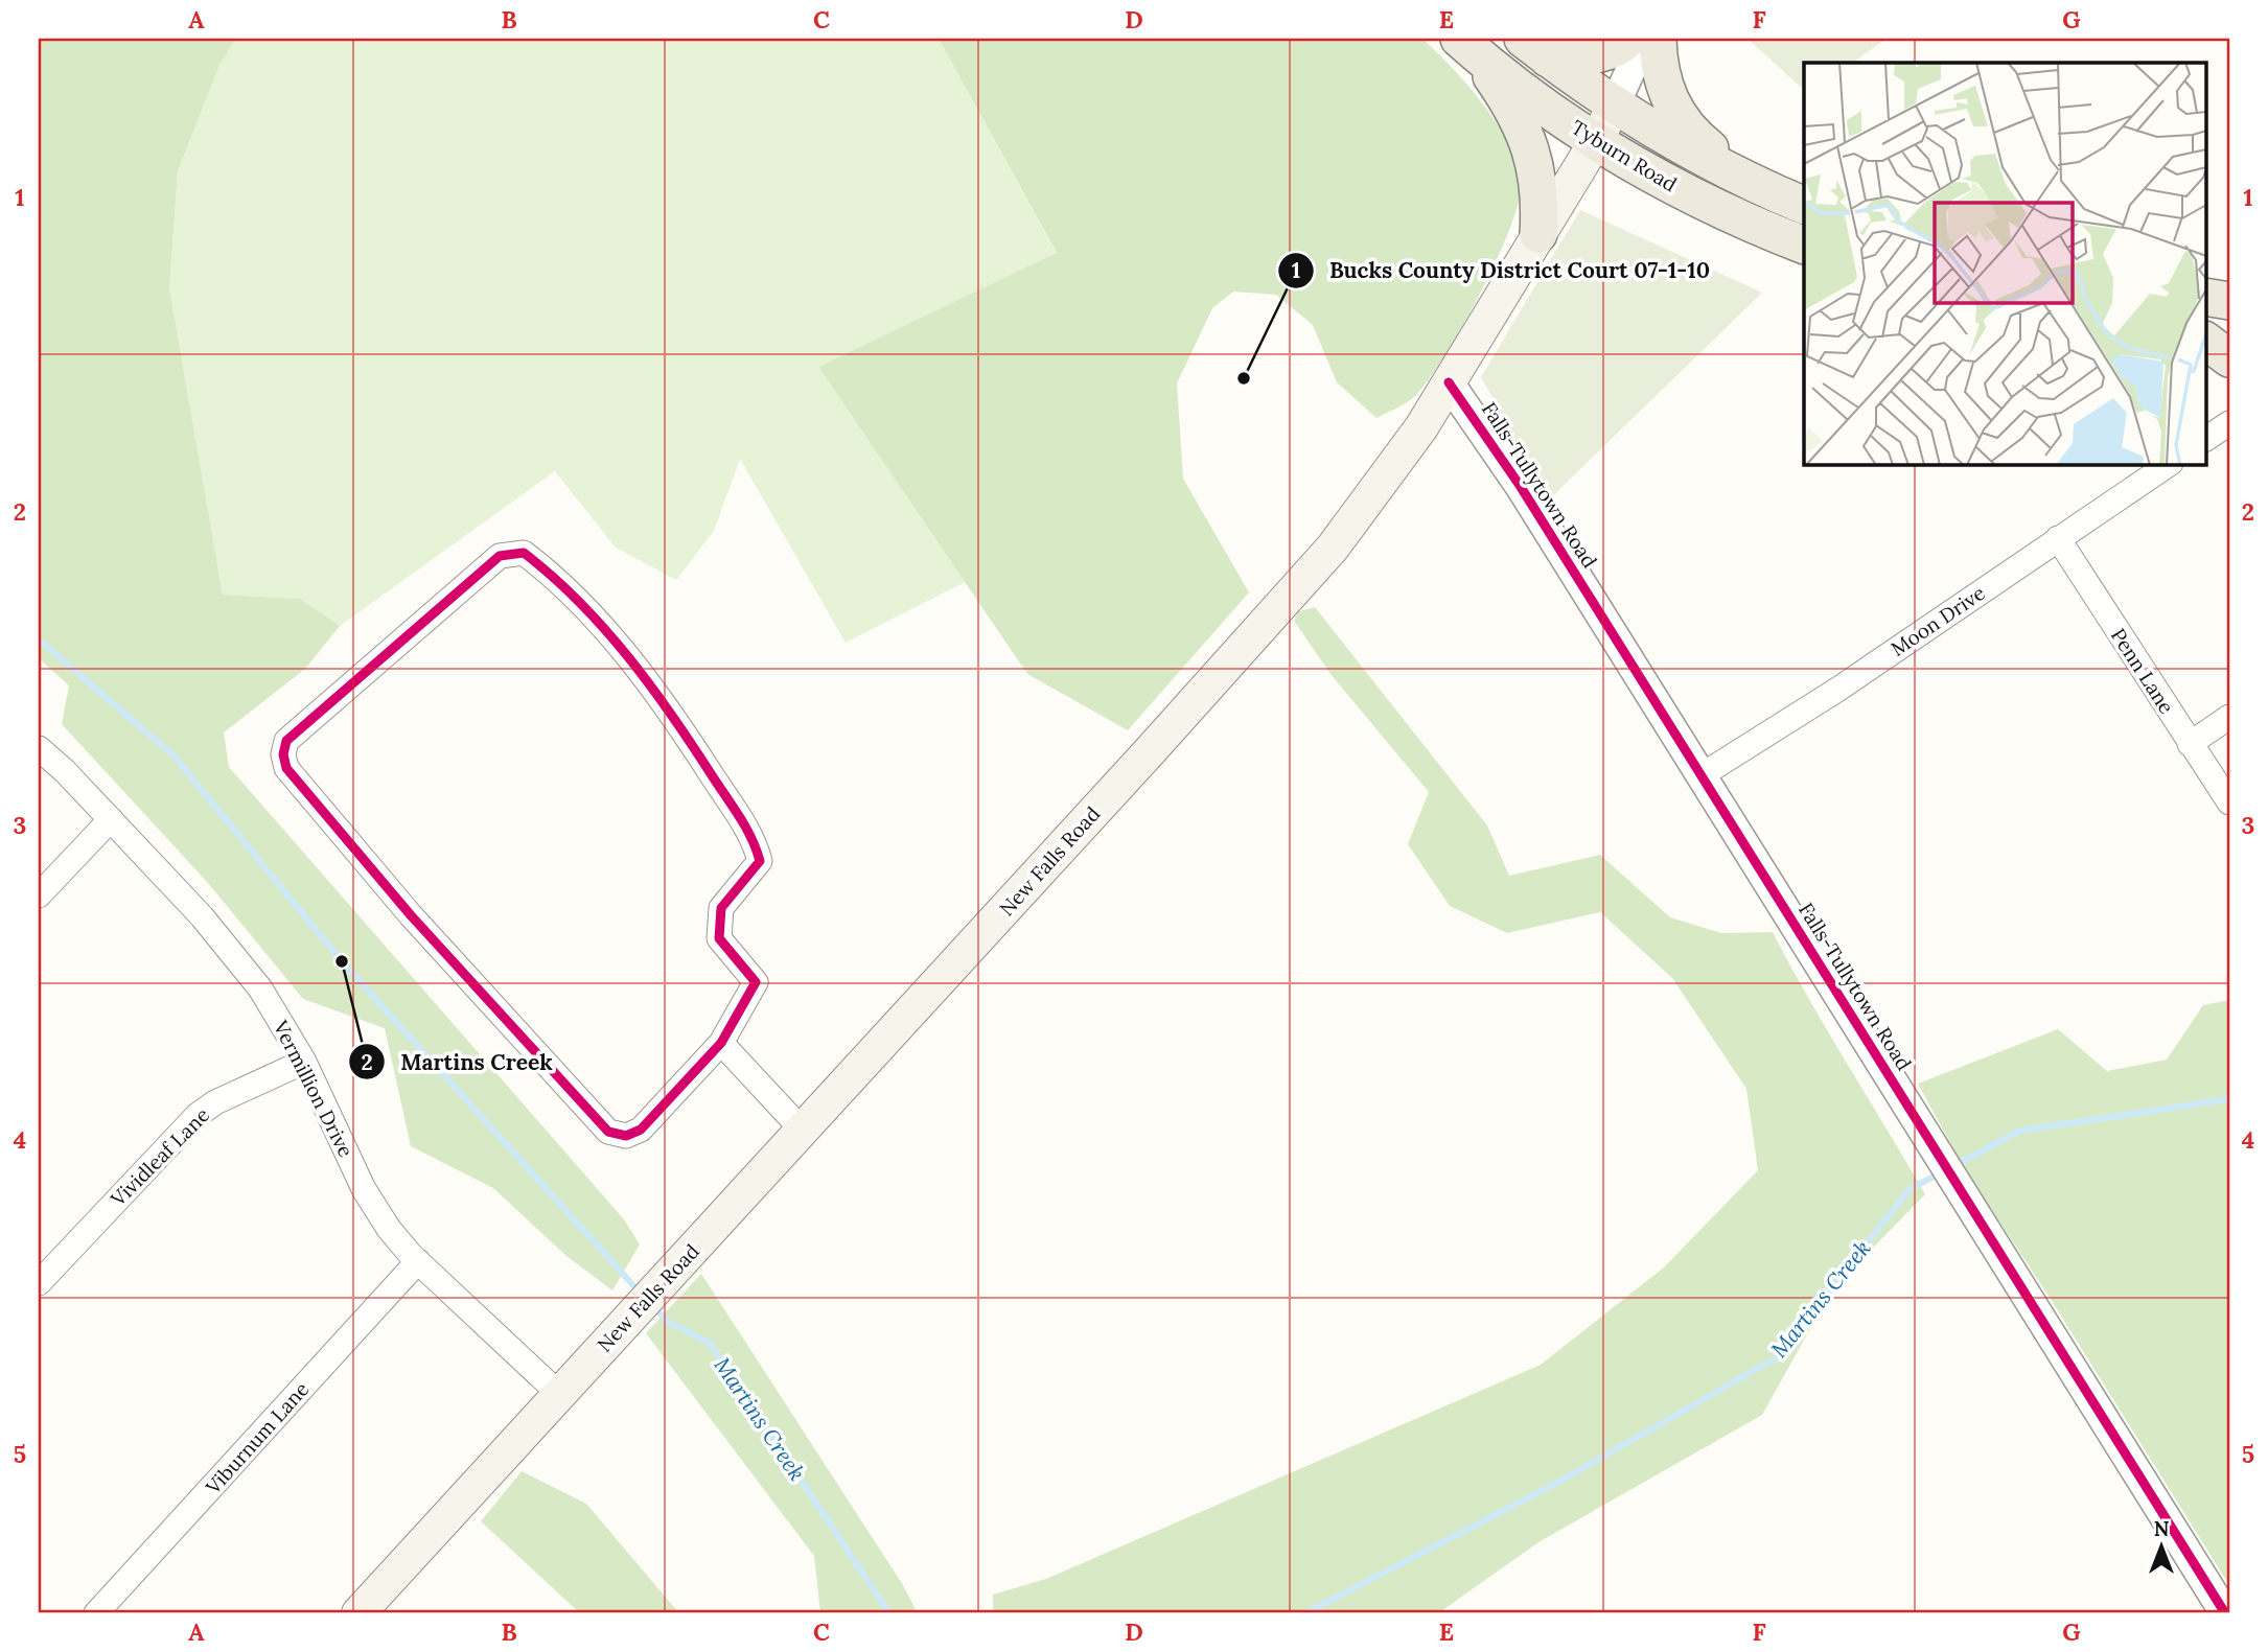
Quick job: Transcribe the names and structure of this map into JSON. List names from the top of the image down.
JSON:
{
  "streets": {
    "main road": ["Tyburn Road", "New Falls Road"],
    "street": [
      "Falls-Tullytown Road",
      "Moon Drive",
      "Penn Lane",
      "Vermillion Drive",
      "Vividleaf Lane",
      "Viburnum Lane"
    ]
  },
  "crossings": [
    ["Tyburn Road", "New Falls Road"],
    ["Falls-Tullytown Road", "Moon Drive"],
    ["Falls-Tullytown Road", "New Falls Road"],
    ["Moon Drive", "Penn Lane"],
    ["New Falls Road", "Vermillion Drive"],
    ["Vermillion Drive", "Vividleaf Lane"],
    ["Vermillion Drive", "Viburnum Lane"]
  ],
  "water": ["Martins Creek"],
  "places": ["Bucks County District Court 07-1-10", "Martins Creek"],
  "north": "top",
  "grid": {
    "columns": [
      "A",
      "B",
      "C",
      "D",
      "E",
      "F",
      "G"
    ],
    "rows": [
      "1",
      "2",
      "3",
      "4",
      "5"
    ]
  }
}
